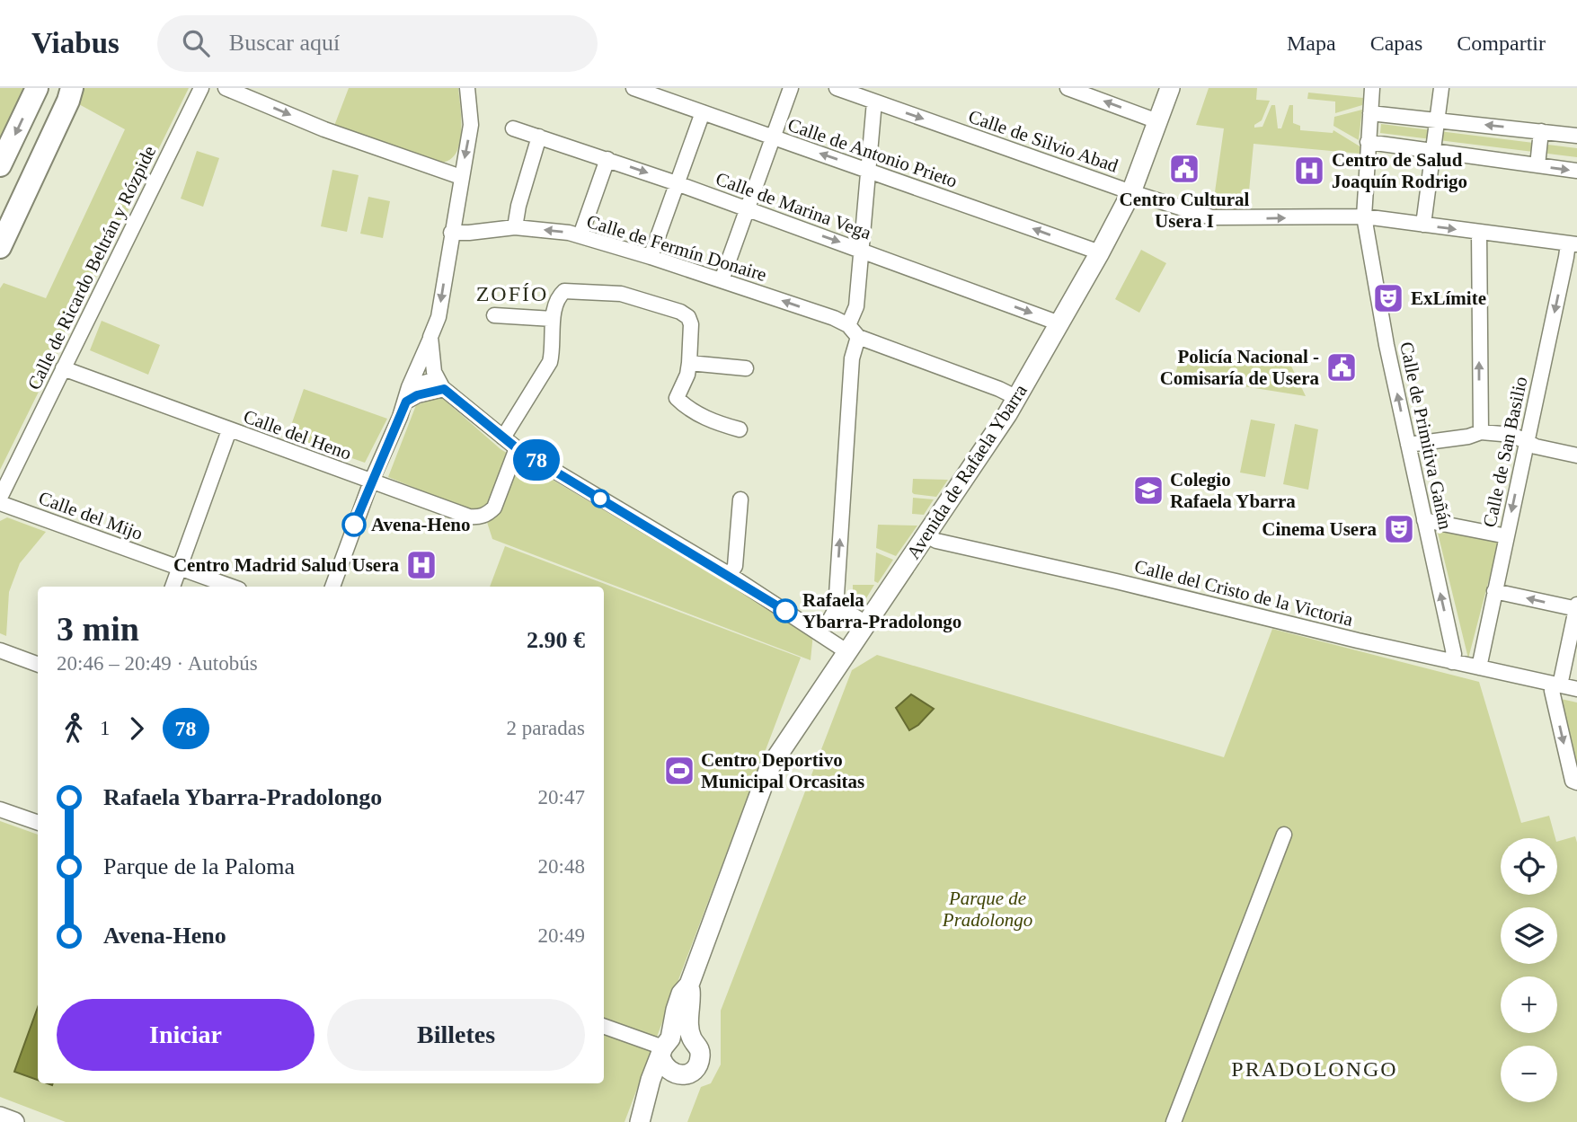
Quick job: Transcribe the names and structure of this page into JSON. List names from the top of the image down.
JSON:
{
  "streets": {
    "main road": ["Avenida de Rafaela Ybarra"],
    "street": [
      "Calle de Silvio Abad",
      "Calle de Antonio Prieto",
      "Calle de Marina Vega",
      "Calle de Fermín Donaire",
      "Calle de Ricardo Beltrán y Rózpide",
      "Calle del Heno",
      "Calle de Primitiva Gañán",
      "Calle de San Basilio",
      "Calle del Mijo",
      "Calle del Cristo de la Victoria"
    ]
  },
  "crossings": [
    ["Calle de Silvio Abad", "Calle de Primitiva Gañán"],
    ["Calle de Silvio Abad", "Calle de San Basilio"],
    ["Calle de Silvio Abad", "Avenida de Rafaela Ybarra"],
    ["Calle de Antonio Prieto", "Avenida de Rafaela Ybarra"],
    ["Calle de Marina Vega", "Avenida de Rafaela Ybarra"],
    ["Calle de Ricardo Beltrán y Rózpide", "Calle del Heno"],
    ["Calle de Ricardo Beltrán y Rózpide", "Calle del Mijo"],
    ["Calle de Primitiva Gañán", "Calle del Cristo de la Victoria"],
    ["Calle de San Basilio", "Calle del Cristo de la Victoria"],
    ["Avenida de Rafaela Ybarra", "Calle del Cristo de la Victoria"]
  ],
  "one_way": ["Calle de Antonio Prieto"],
  "districts": ["ZOFÍO", "PRADOLONGO"],
  "parks": ["Parque de Pradolongo"],
  "places": {
    "public building": ["Centro Cultural Usera I", "Policía Nacional - Comisaría de Usera"],
    "hospital": ["Centro de Salud Joaquín Rodrigo", "Centro Madrid Salud Usera"],
    "theatre": ["ExLímite", "Cinema Usera"],
    "school or university": ["Colegio Rafaela Ybarra"],
    "other": ["Avena-Heno", "Rafaela Ybarra-Pradolongo"],
    "sports": ["Centro Deportivo Municipal Orcasitas"]
  },
  "lines": ["bus line 78"],
  "page": {
    "header": "Viabus",
    "search": "Buscar aquí",
    "nav": ["Mapa", "Capas", "Compartir"],
    "on_map": "78",
    "heading": ["3 min", "20:46 – 20:49 · Autobús", "2.90 €"],
    "legs": ["1", "78", "2 paradas"],
    "list": [
      {
        "name": "Rafaela Ybarra-Pradolongo",
        "value": "20:47"
      },
      {
        "name": "Parque de la Paloma",
        "value": "20:48"
      },
      {
        "name": "Avena-Heno",
        "value": "20:49"
      }
    ],
    "map_buttons": ["+", "−"],
    "buttons": ["Iniciar", "Billetes"]
  }
}
